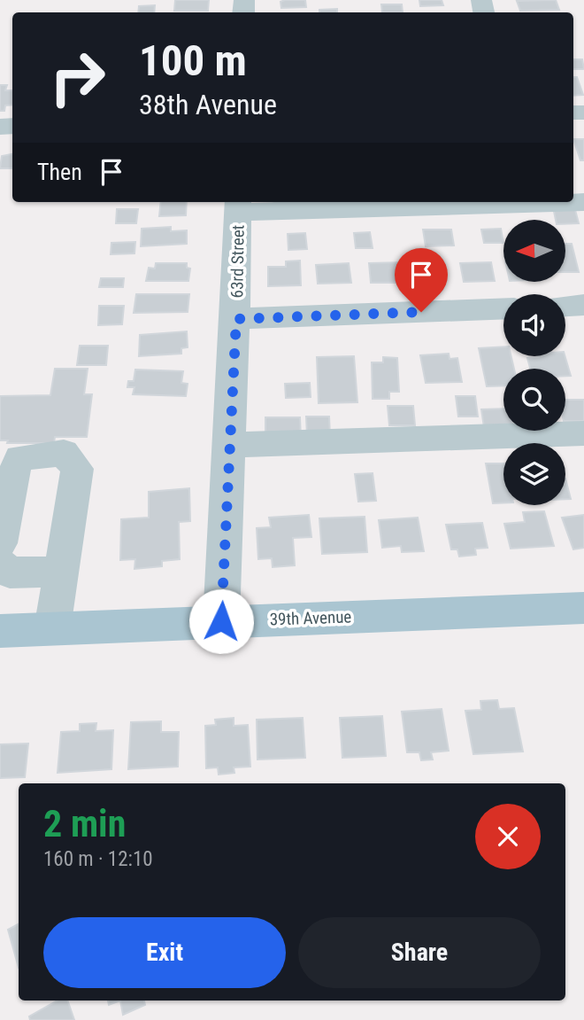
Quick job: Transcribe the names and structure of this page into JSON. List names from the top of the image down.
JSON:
{
  "streets": {
    "main road": ["39th Avenue"],
    "street": ["63rd Street"]
  },
  "crossings": [
    ["63rd Street", "39th Avenue"]
  ],
  "north": "left",
  "page": {
    "turn": ["100 m", "38th Avenue"],
    "then": "Then",
    "heading": ["2 min", "160 m · 12:10"],
    "buttons": ["Exit", "Share"]
  }
}
